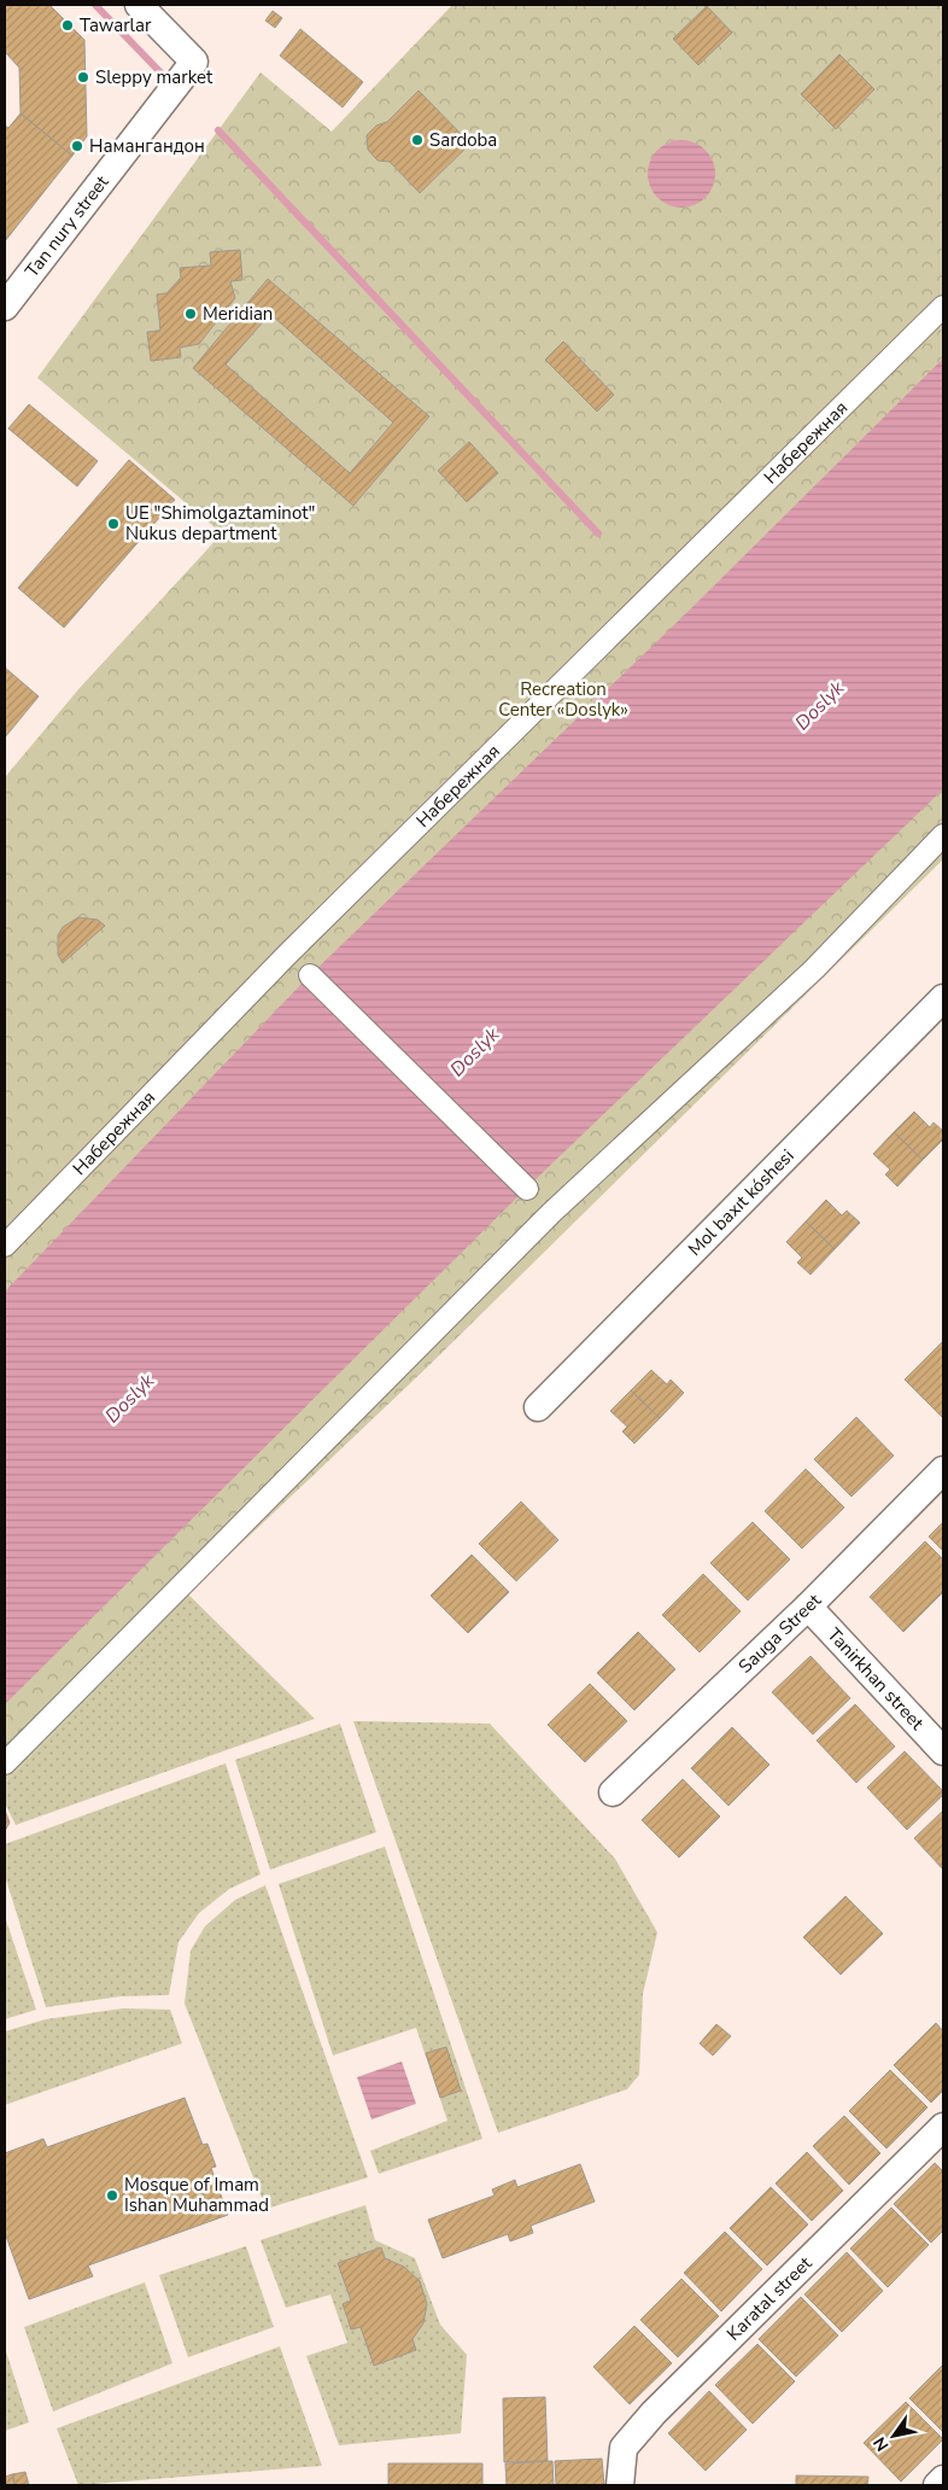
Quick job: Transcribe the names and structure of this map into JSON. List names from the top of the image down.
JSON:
{
  "streets": {
    "street": [
      "Tan nury street",
      "Набережная",
      "Mol baxıt kóshesi",
      "Sauga Street",
      "Tanirkhan street",
      "Karatal street"
    ]
  },
  "crossings": [
    ["Sauga Street", "Tanirkhan street"]
  ],
  "water": ["Doslyk"],
  "parks": ["Recreation Center «Doslyk»"],
  "places": [
    "Tawarlar",
    "Sleppy market",
    "Sardoba",
    "Намангандон",
    "Meridian",
    "UE \"Shimolgaztaminot\" Nukus department",
    "Mosque of Imam Ishan Muhammad"
  ],
  "north": "bottom left"
}
